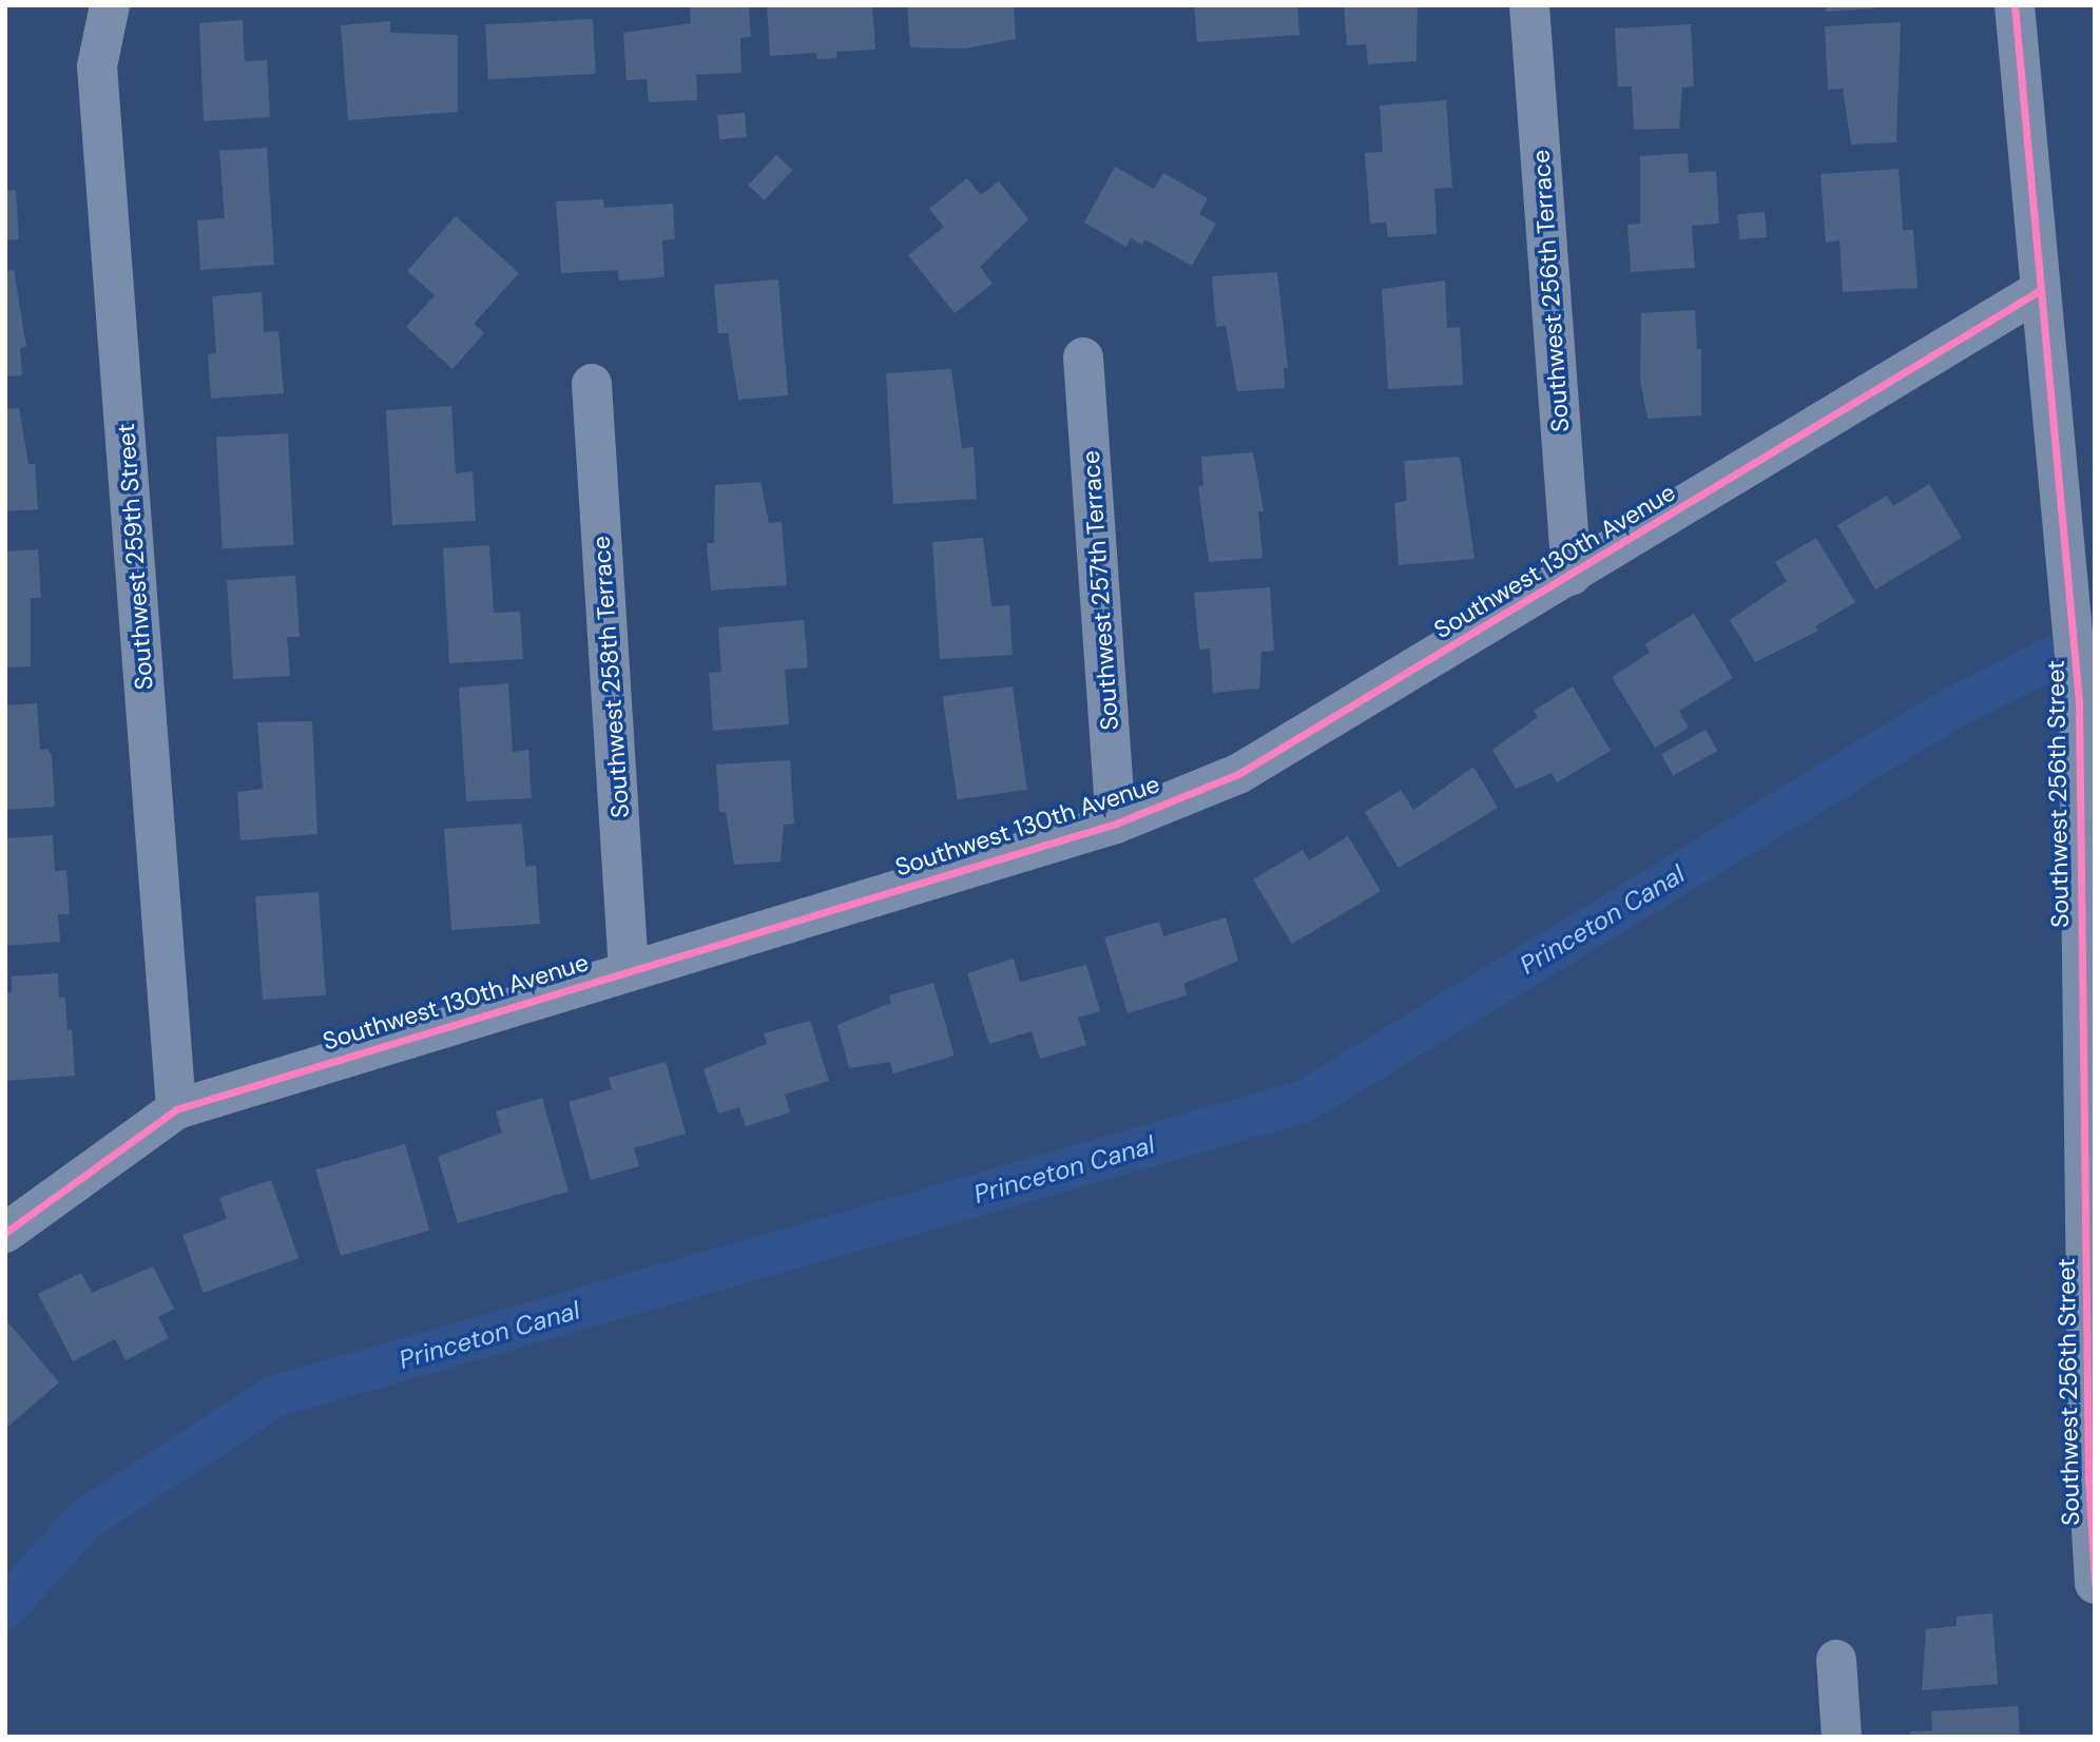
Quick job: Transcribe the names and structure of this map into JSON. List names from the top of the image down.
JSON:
{
  "streets": {
    "street": [
      "Southwest 256th Terrace",
      "Southwest 259th Street",
      "Southwest 130th Avenue",
      "Southwest 257th Terrace",
      "Southwest 258th Terrace",
      "Southwest 256th Street"
    ]
  },
  "crossings": [
    ["Southwest 256th Terrace", "Southwest 130th Avenue"],
    ["Southwest 259th Street", "Southwest 130th Avenue"],
    ["Southwest 130th Avenue", "Southwest 257th Terrace"],
    ["Southwest 130th Avenue", "Southwest 258th Terrace"],
    ["Southwest 130th Avenue", "Southwest 256th Street"]
  ],
  "water": ["Princeton Canal"]
}
